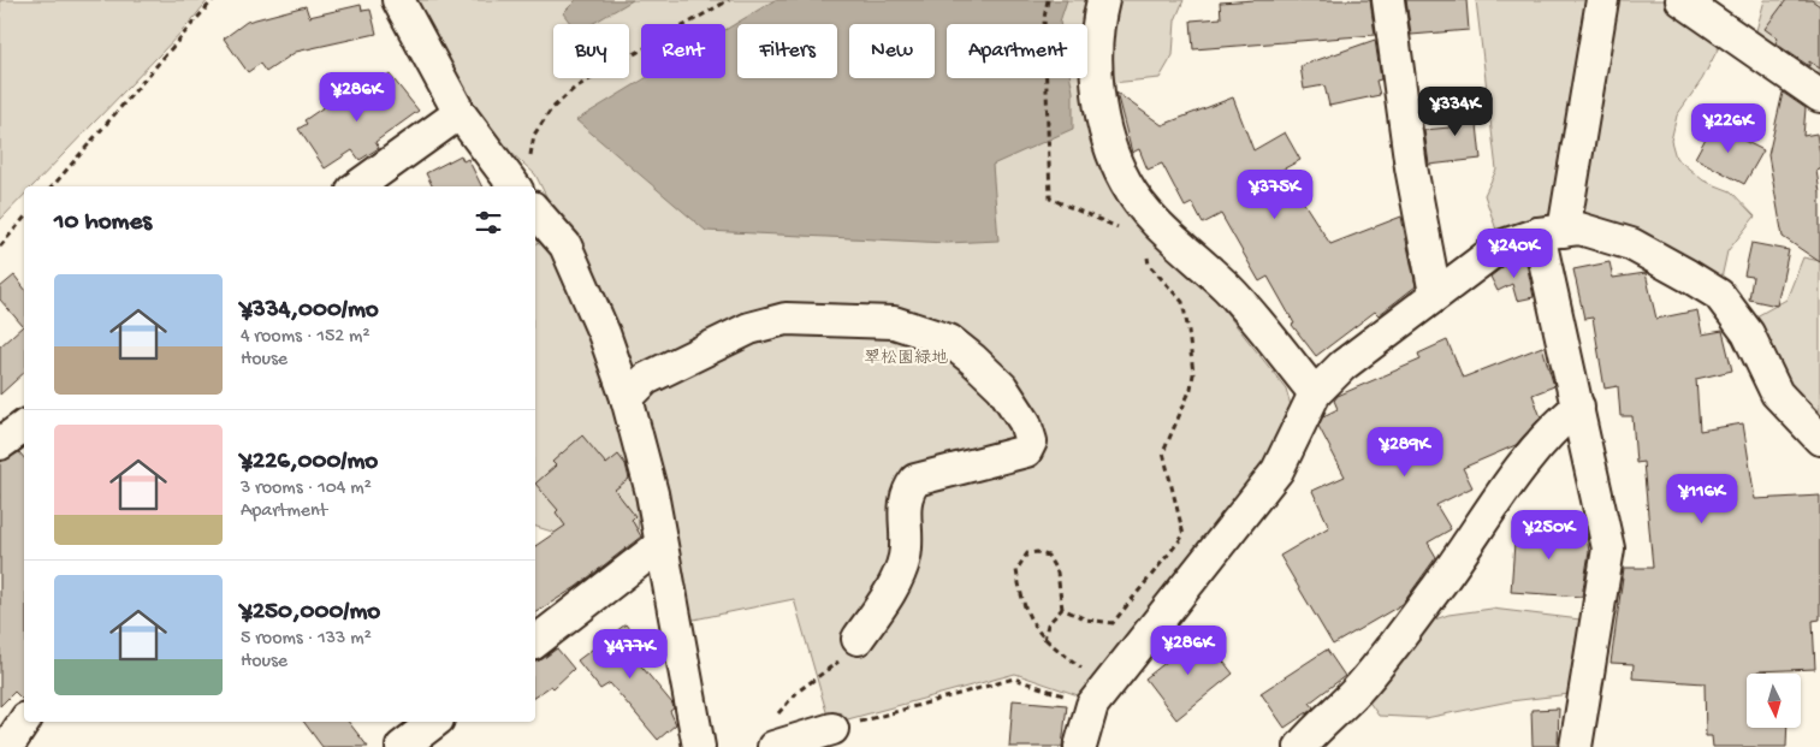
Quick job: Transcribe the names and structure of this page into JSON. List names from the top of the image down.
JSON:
{
  "parks": ["翠松園緑地"],
  "north": "bottom",
  "page": {
    "chip": [
      "Buy",
      "Rent",
      "Filters",
      "New",
      "Apartment"
    ],
    "price": [
      "¥286K",
      "¥334K",
      "¥226K",
      "¥375K",
      "¥240K",
      "¥289K",
      "¥116K",
      "¥250K",
      "¥286K",
      "¥477K"
    ],
    "heading": "10 homes",
    "list": [
      {
        "name": "¥334,000/mo",
        "note": "4 rooms · 152 m² · House"
      },
      {
        "name": "¥226,000/mo",
        "note": "3 rooms · 104 m² · Apartment"
      },
      {
        "name": "¥250,000/mo",
        "note": "5 rooms · 133 m² · House"
      }
    ]
  }
}
